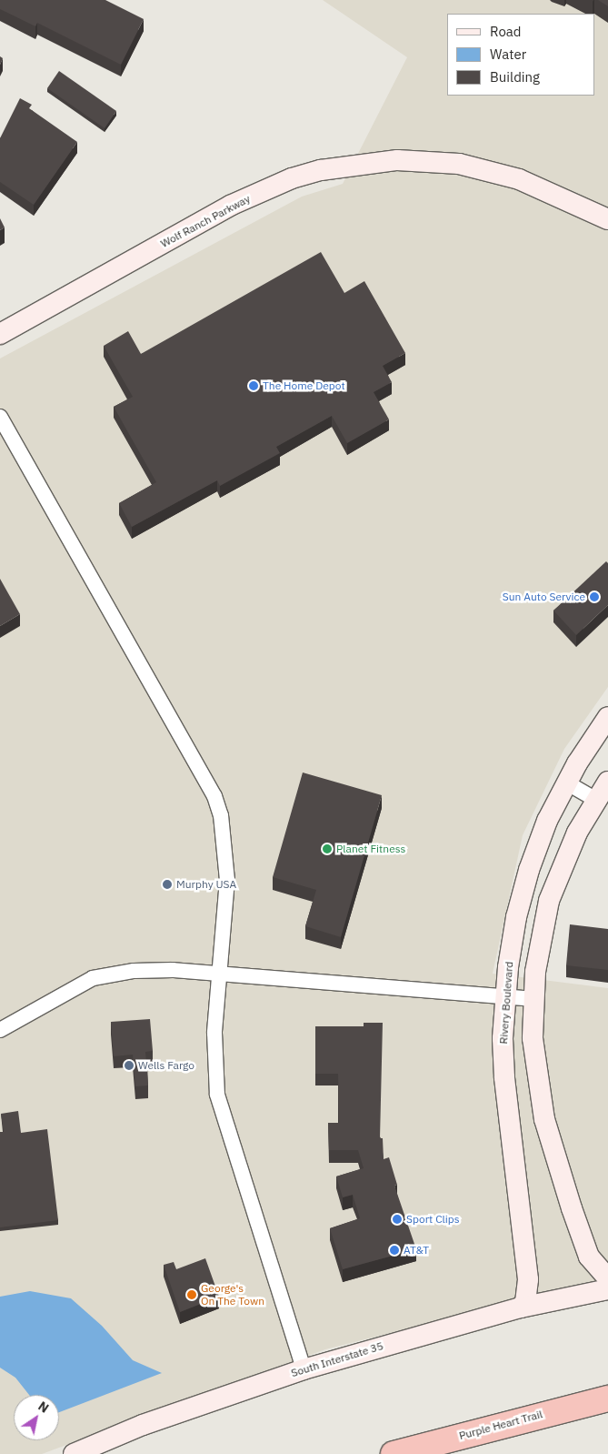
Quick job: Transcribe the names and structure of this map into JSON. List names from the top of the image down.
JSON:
{
  "streets": {
    "highway": ["Purple Heart Trail"],
    "street": ["Wolf Ranch Parkway", "Rivery Boulevard", "South Interstate 35"]
  },
  "crossings": [
    ["Rivery Boulevard", "South Interstate 35"]
  ],
  "places": [
    "The Home Depot",
    "Sun Auto Service",
    "Planet Fitness",
    "Murphy USA",
    "Wells Fargo",
    "Sport Clips",
    "AT&T",
    "George's On The Town"
  ],
  "legend": ["Road", "Water", "Building"],
  "north": "top right"
}
